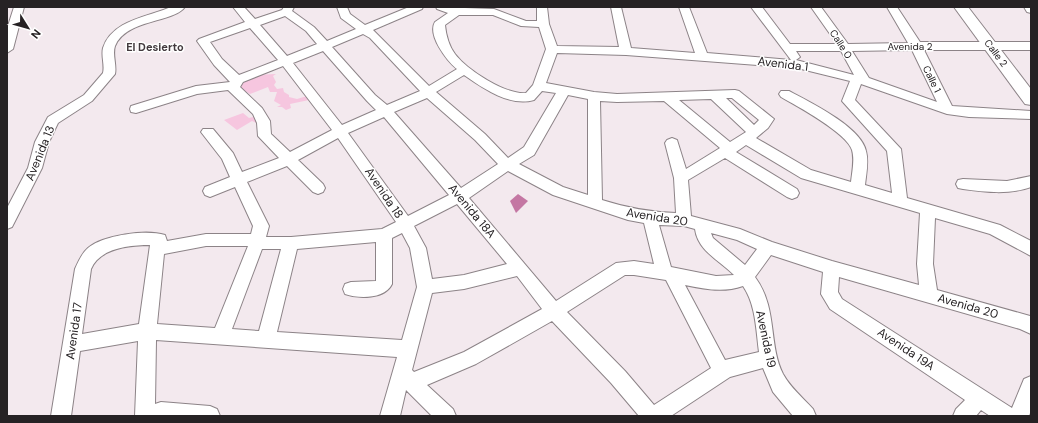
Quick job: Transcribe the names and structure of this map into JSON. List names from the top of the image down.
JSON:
{
  "streets": {
    "main road": ["Calle 2"],
    "street": [
      "Calle 0",
      "Avenida 2",
      "Avenida 1",
      "Calle 1",
      "Avenida 13",
      "Avenida 18",
      "Avenida 18A",
      "Avenida 20",
      "Avenida 17",
      "Avenida 19",
      "Avenida 19A"
    ]
  },
  "crossings": [
    ["Calle 0", "Avenida 2"],
    ["Calle 0", "Avenida 1"],
    ["Avenida 2", "Calle 2"],
    ["Avenida 2", "Calle 1"],
    ["Avenida 1", "Calle 1"],
    ["Avenida 20", "Avenida 19"],
    ["Avenida 20", "Avenida 19A"]
  ],
  "districts": ["El Desierto"],
  "north": "bottom right"
}
